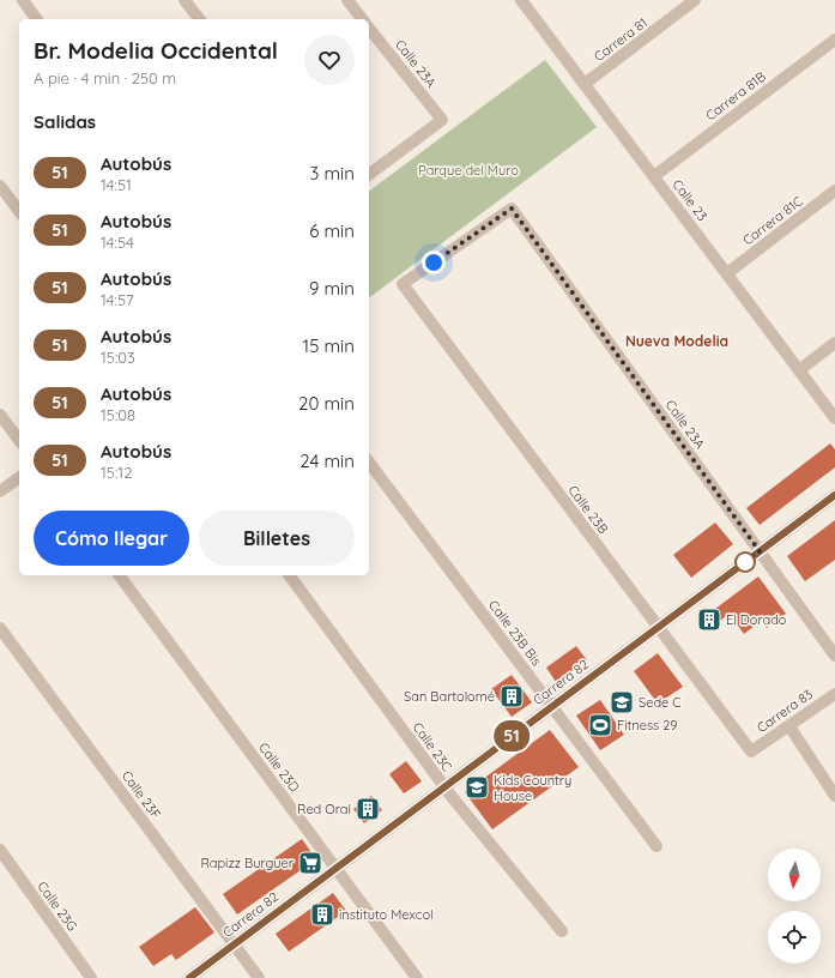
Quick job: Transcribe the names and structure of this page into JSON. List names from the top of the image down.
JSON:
{
  "streets": {
    "street": [
      "Carrera 81",
      "Calle 23A",
      "Carrera 81B",
      "Calle 23",
      "Carrera 81C",
      "Calle 23B",
      "Calle 23B Bis",
      "Carrera 82",
      "Carrera 83",
      "Calle 23C",
      "Calle 23D",
      "Calle 23F",
      "Calle 23G"
    ]
  },
  "crossings": [
    ["Carrera 81", "Calle 23"],
    ["Calle 23A", "Calle 23B"],
    ["Calle 23A", "Carrera 82"],
    ["Carrera 81B", "Calle 23"],
    ["Calle 23", "Carrera 81C"],
    ["Calle 23B", "Carrera 82"],
    ["Calle 23B", "Carrera 83"],
    ["Calle 23B Bis", "Carrera 82"],
    ["Carrera 82", "Calle 23C"],
    ["Carrera 82", "Calle 23D"],
    ["Carrera 82", "Calle 23F"]
  ],
  "districts": ["Nueva Modelia"],
  "parks": ["Parque del Muro"],
  "places": {
    "building": [
      "El Dorado",
      "San Bartolomé",
      "Red Oral",
      "instituto Mexcol"
    ],
    "school or university": ["Sede C", "Kids Country House"],
    "sports": ["Fitness 29"],
    "supermarket": ["Rapizz Burguer"]
  },
  "lines": ["bus line 51"],
  "north": "bottom",
  "page": {
    "on_map": "51",
    "heading": [
      ["Br. Modelia Occidental", "A pie · 4 min · 250 m"],
      "Salidas"
    ],
    "list": [
      {
        "mark": "51",
        "name": "Autobús",
        "note": "14:51",
        "value": "3 min"
      },
      {
        "mark": "51",
        "name": "Autobús",
        "note": "14:54",
        "value": "6 min"
      },
      {
        "mark": "51",
        "name": "Autobús",
        "note": "14:57",
        "value": "9 min"
      },
      {
        "mark": "51",
        "name": "Autobús",
        "note": "15:03",
        "value": "15 min"
      },
      {
        "mark": "51",
        "name": "Autobús",
        "note": "15:08",
        "value": "20 min"
      },
      {
        "mark": "51",
        "name": "Autobús",
        "note": "15:12",
        "value": "24 min"
      }
    ],
    "buttons": ["Cómo llegar", "Billetes"]
  }
}
